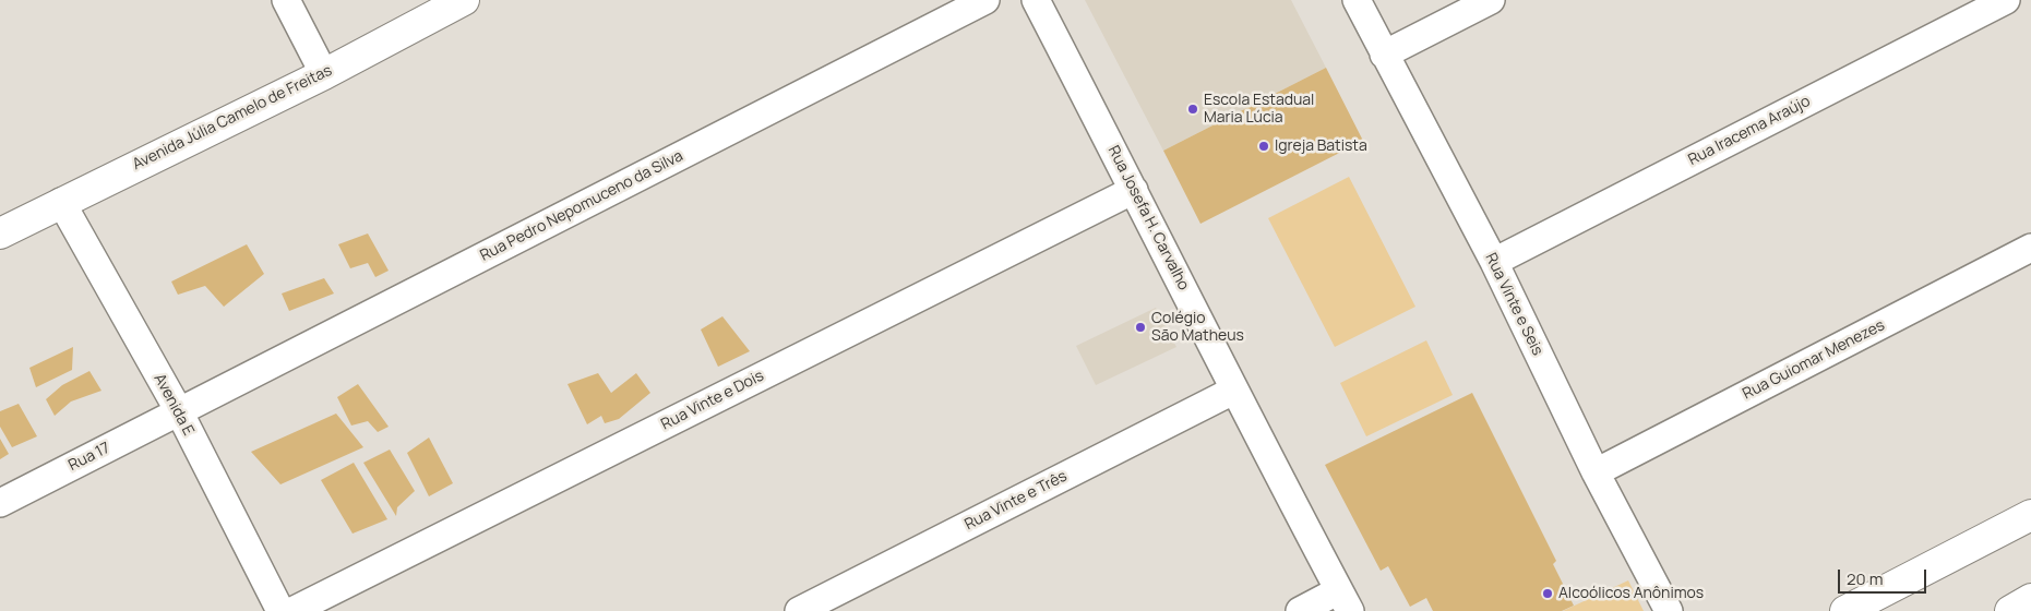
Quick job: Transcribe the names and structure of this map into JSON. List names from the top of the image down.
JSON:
{
  "streets": {
    "street": [
      "Avenida Júlia Camelo de Freitas",
      "Rua Iracema Araújo",
      "Rua Pedro Nepomuceno da Silva",
      "Rua Josefa H. Carvalho",
      "Rua Vinte e Seis",
      "Rua Guiomar Menezes",
      "Rua Vinte e Dois",
      "Avenida E",
      "Rua 17",
      "Rua Vinte e Três"
    ]
  },
  "crossings": [
    ["Avenida Júlia Camelo de Freitas", "Avenida E"],
    ["Rua Iracema Araújo", "Rua Vinte e Seis"],
    ["Rua Pedro Nepomuceno da Silva", "Avenida E"],
    ["Rua Pedro Nepomuceno da Silva", "Rua 17"],
    ["Rua Josefa H. Carvalho", "Rua Vinte e Dois"],
    ["Rua Josefa H. Carvalho", "Rua Vinte e Três"],
    ["Rua Vinte e Seis", "Rua Guiomar Menezes"],
    ["Avenida E", "Rua 17"]
  ],
  "places": [
    "Escola Estadual Maria Lúcia",
    "Igreja Batista",
    "Colégio São Matheus",
    "Alcoólicos Anônimos"
  ],
  "scale_bar": "20 m"
}
